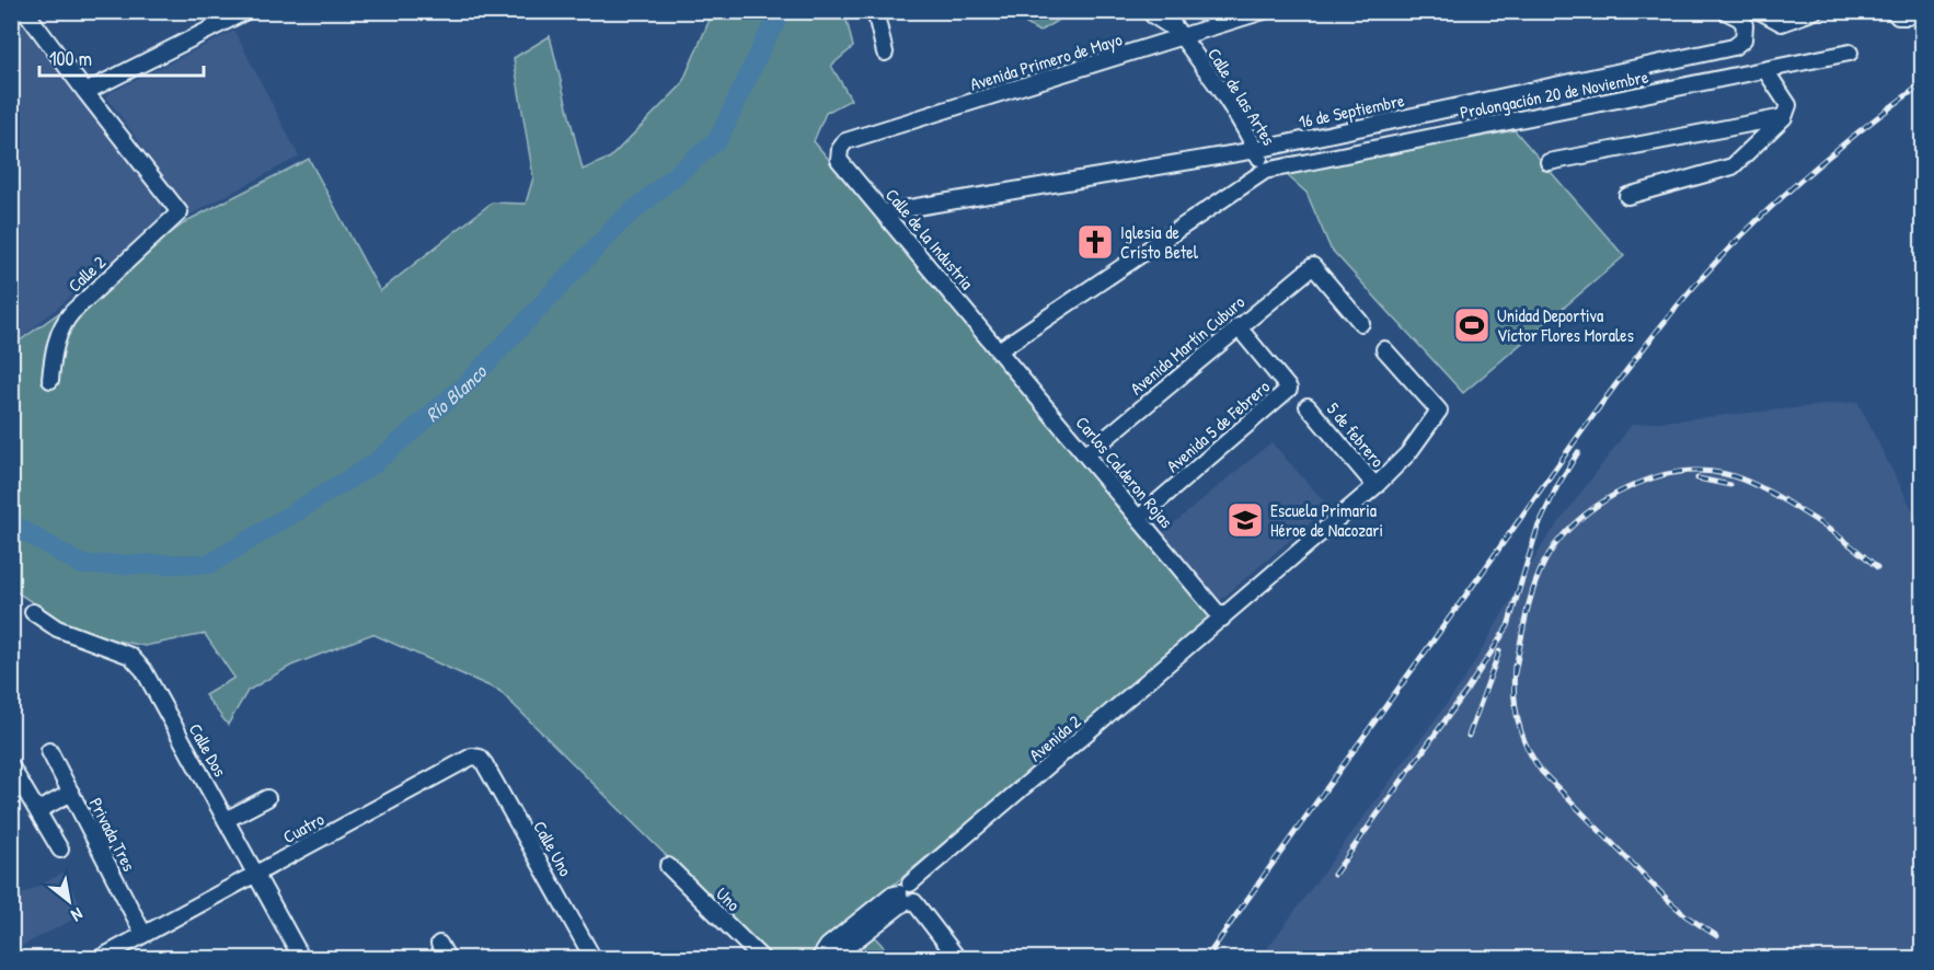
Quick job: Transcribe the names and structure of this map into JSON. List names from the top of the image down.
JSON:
{
  "streets": {
    "street": [
      "Avenida Primero de Mayo",
      "Prolongación 20 de Noviembre",
      "Calle de las Artes",
      "16 de Septiembre",
      "Calle de la Industria",
      "Calle 2",
      "Avenida Martín Cuburo",
      "Avenida 5 de Febrero",
      "5 de febrero",
      "Carlos Calderon Rojas",
      "Avenida 2",
      "Calle Dos",
      "Cuatro",
      "Privada Tres",
      "Calle Uno",
      "Uno"
    ]
  },
  "crossings": [
    ["Avenida Primero de Mayo", "Calle de las Artes"],
    ["Avenida Primero de Mayo", "Calle de la Industria"],
    ["Prolongación 20 de Noviembre", "Calle de las Artes"],
    ["Calle de las Artes", "16 de Septiembre"],
    ["16 de Septiembre", "Calle de la Industria"],
    ["Calle de la Industria", "Carlos Calderon Rojas"],
    ["Avenida Martín Cuburo", "Avenida 5 de Febrero"],
    ["Avenida Martín Cuburo", "Carlos Calderon Rojas"],
    ["Avenida 5 de Febrero", "Carlos Calderon Rojas"],
    ["5 de febrero", "Avenida 2"],
    ["Carlos Calderon Rojas", "Avenida 2"],
    ["Calle Dos", "Cuatro"],
    ["Cuatro", "Privada Tres"],
    ["Cuatro", "Calle Uno"]
  ],
  "water": ["Río Blanco"],
  "places": {
    "church": ["Iglesia de Cristo Betel"],
    "sports": ["Unidad Deportiva Víctor Flores Morales"],
    "school or university": ["Escuela Primaria Héroe de Nacozari"]
  },
  "scale_bar": "100 m",
  "north": "bottom right"
}
